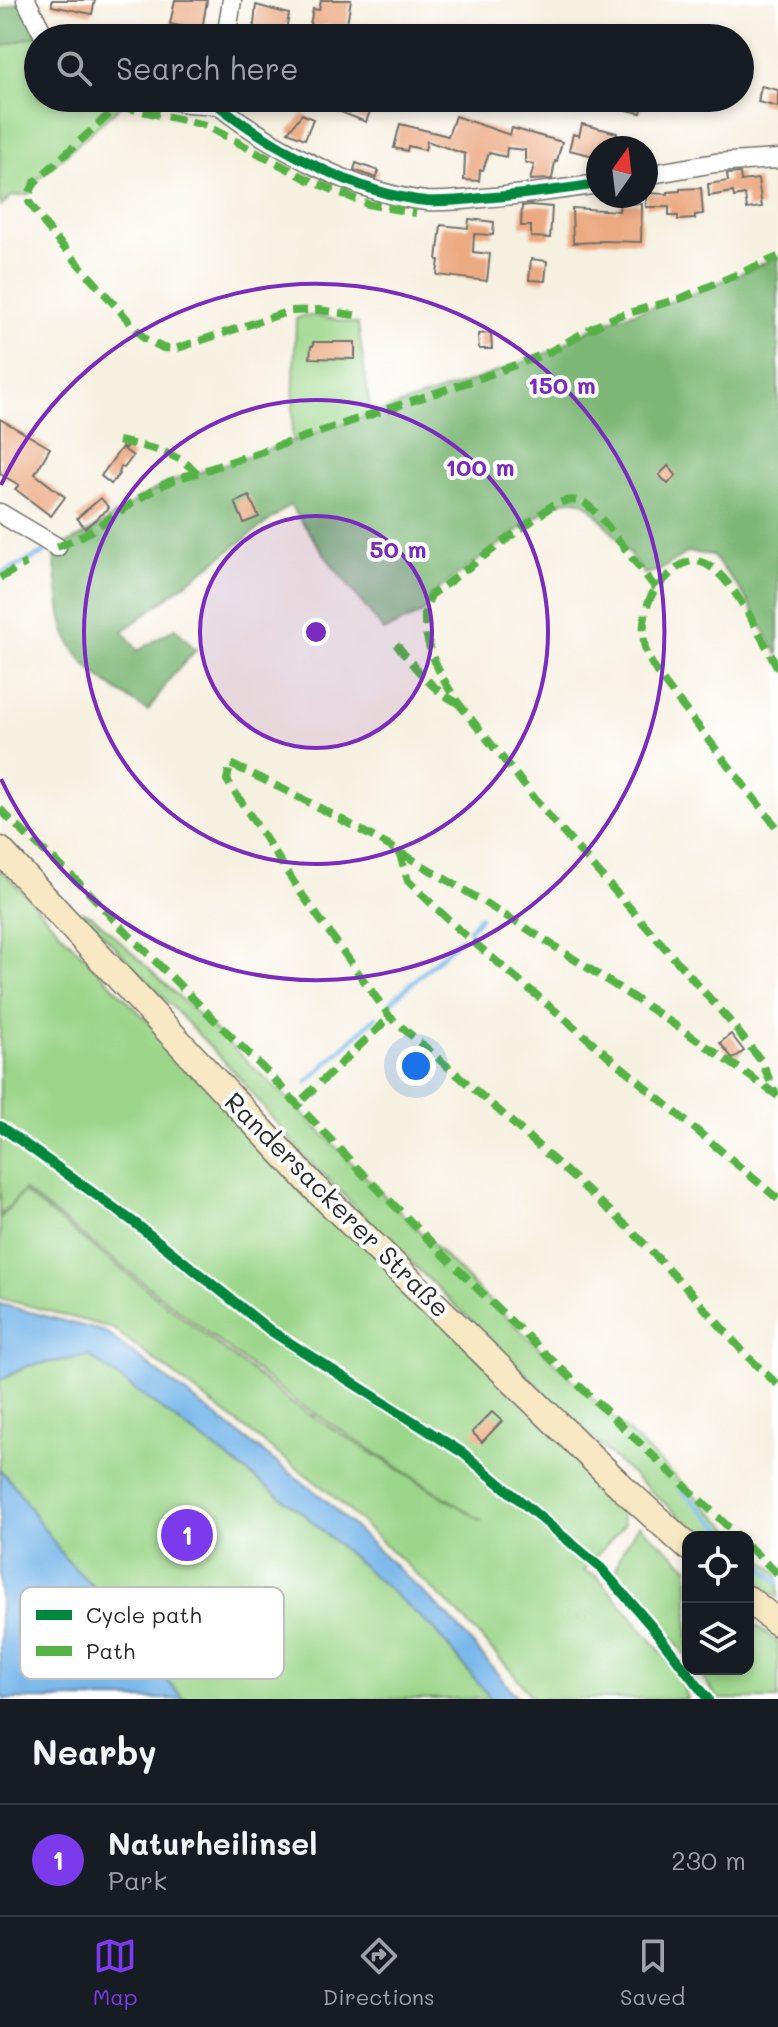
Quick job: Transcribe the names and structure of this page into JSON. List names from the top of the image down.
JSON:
{
  "streets": {
    "main road": ["Randersackerer Straße"]
  },
  "legend": ["Cycle path", "Path"],
  "north": "top",
  "page": {
    "search": "Search here",
    "pins": "1",
    "heading": "Nearby",
    "list": [
      {
        "mark": "1",
        "name": "Naturheilinsel",
        "note": "Park",
        "value": "230 m"
      }
    ],
    "nav": ["Map", "Directions", "Saved"]
  },
  "rings": ["150 m", "100 m", "50 m"]
}
